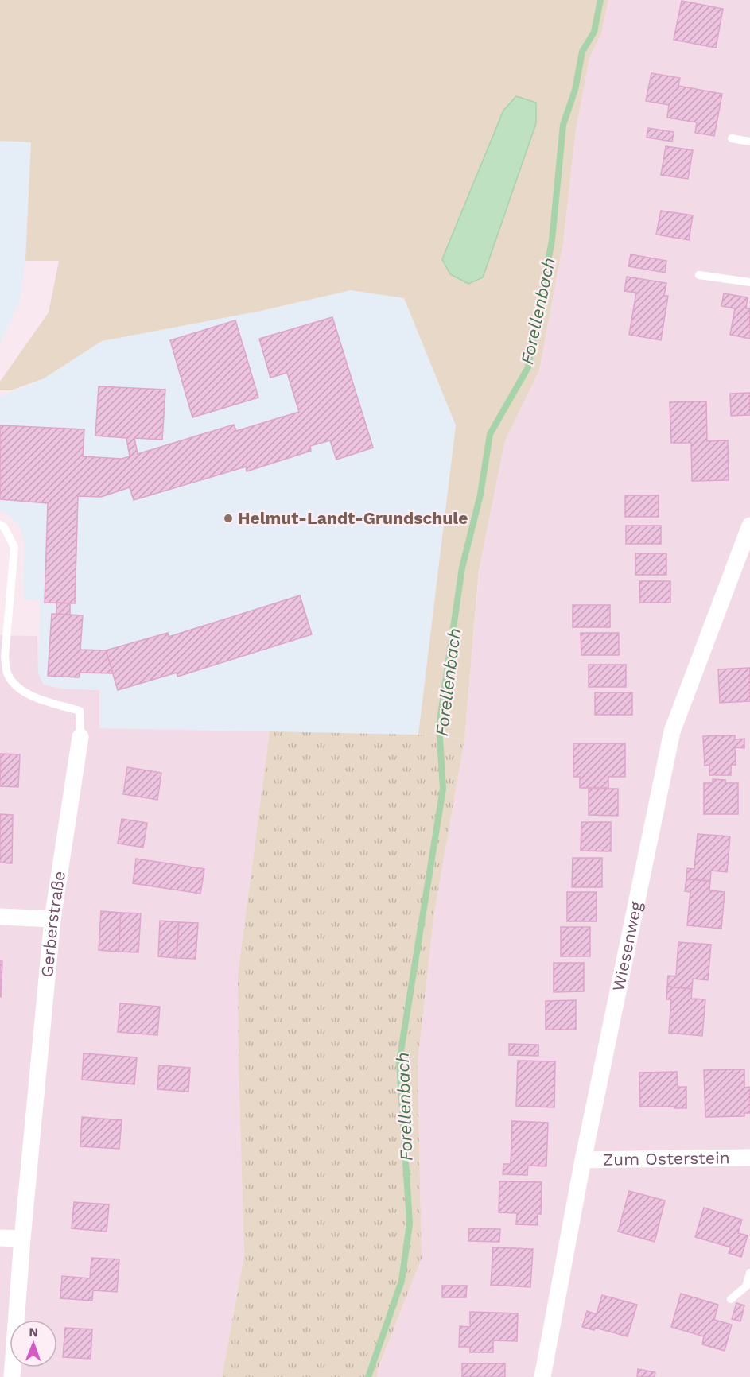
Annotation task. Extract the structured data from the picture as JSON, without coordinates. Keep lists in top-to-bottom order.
{
  "streets": {
    "street": ["Gerberstraße", "Wiesenweg", "Zum Osterstein"]
  },
  "crossings": [
    ["Wiesenweg", "Zum Osterstein"]
  ],
  "water": ["Forellenbach"],
  "places": ["Helmut-Landt-Grundschule"],
  "north": "top"
}
